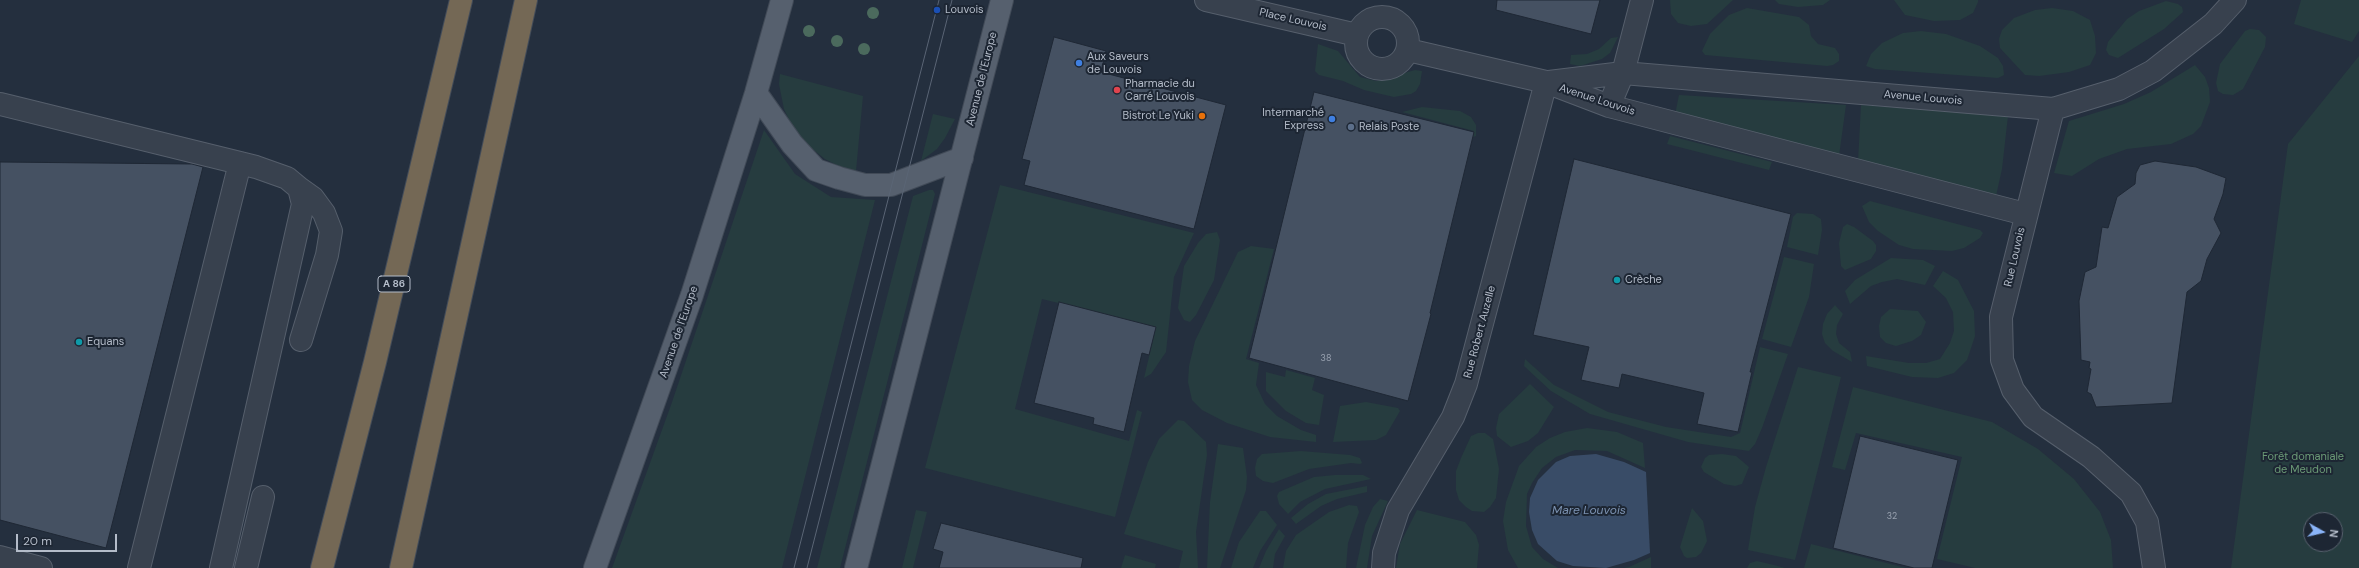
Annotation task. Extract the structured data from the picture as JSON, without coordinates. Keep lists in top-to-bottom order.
{
  "streets": {
    "highway": ["A 86"],
    "main road": ["Avenue de l'Europe"],
    "street": [
      "Place Louvois",
      "Avenue Louvois",
      "Rue Louvois",
      "Rue Robert Auzelle"
    ]
  },
  "crossings": [
    ["Avenue Louvois", "Rue Louvois"],
    ["Avenue Louvois", "Rue Robert Auzelle"]
  ],
  "water": ["Mare Louvois"],
  "parks": ["Forêt domaniale de Meudon"],
  "places": [
    "Louvois",
    "Aux Saveurs de Louvois",
    "Pharmacie du Carré Louvois",
    "Bistrot Le Yuki",
    "Intermarché Express",
    "Relais Poste",
    "Crèche",
    "Equans"
  ],
  "house_numbers": ["38", "32"],
  "scale_bar": "20 m",
  "north": "right"
}
